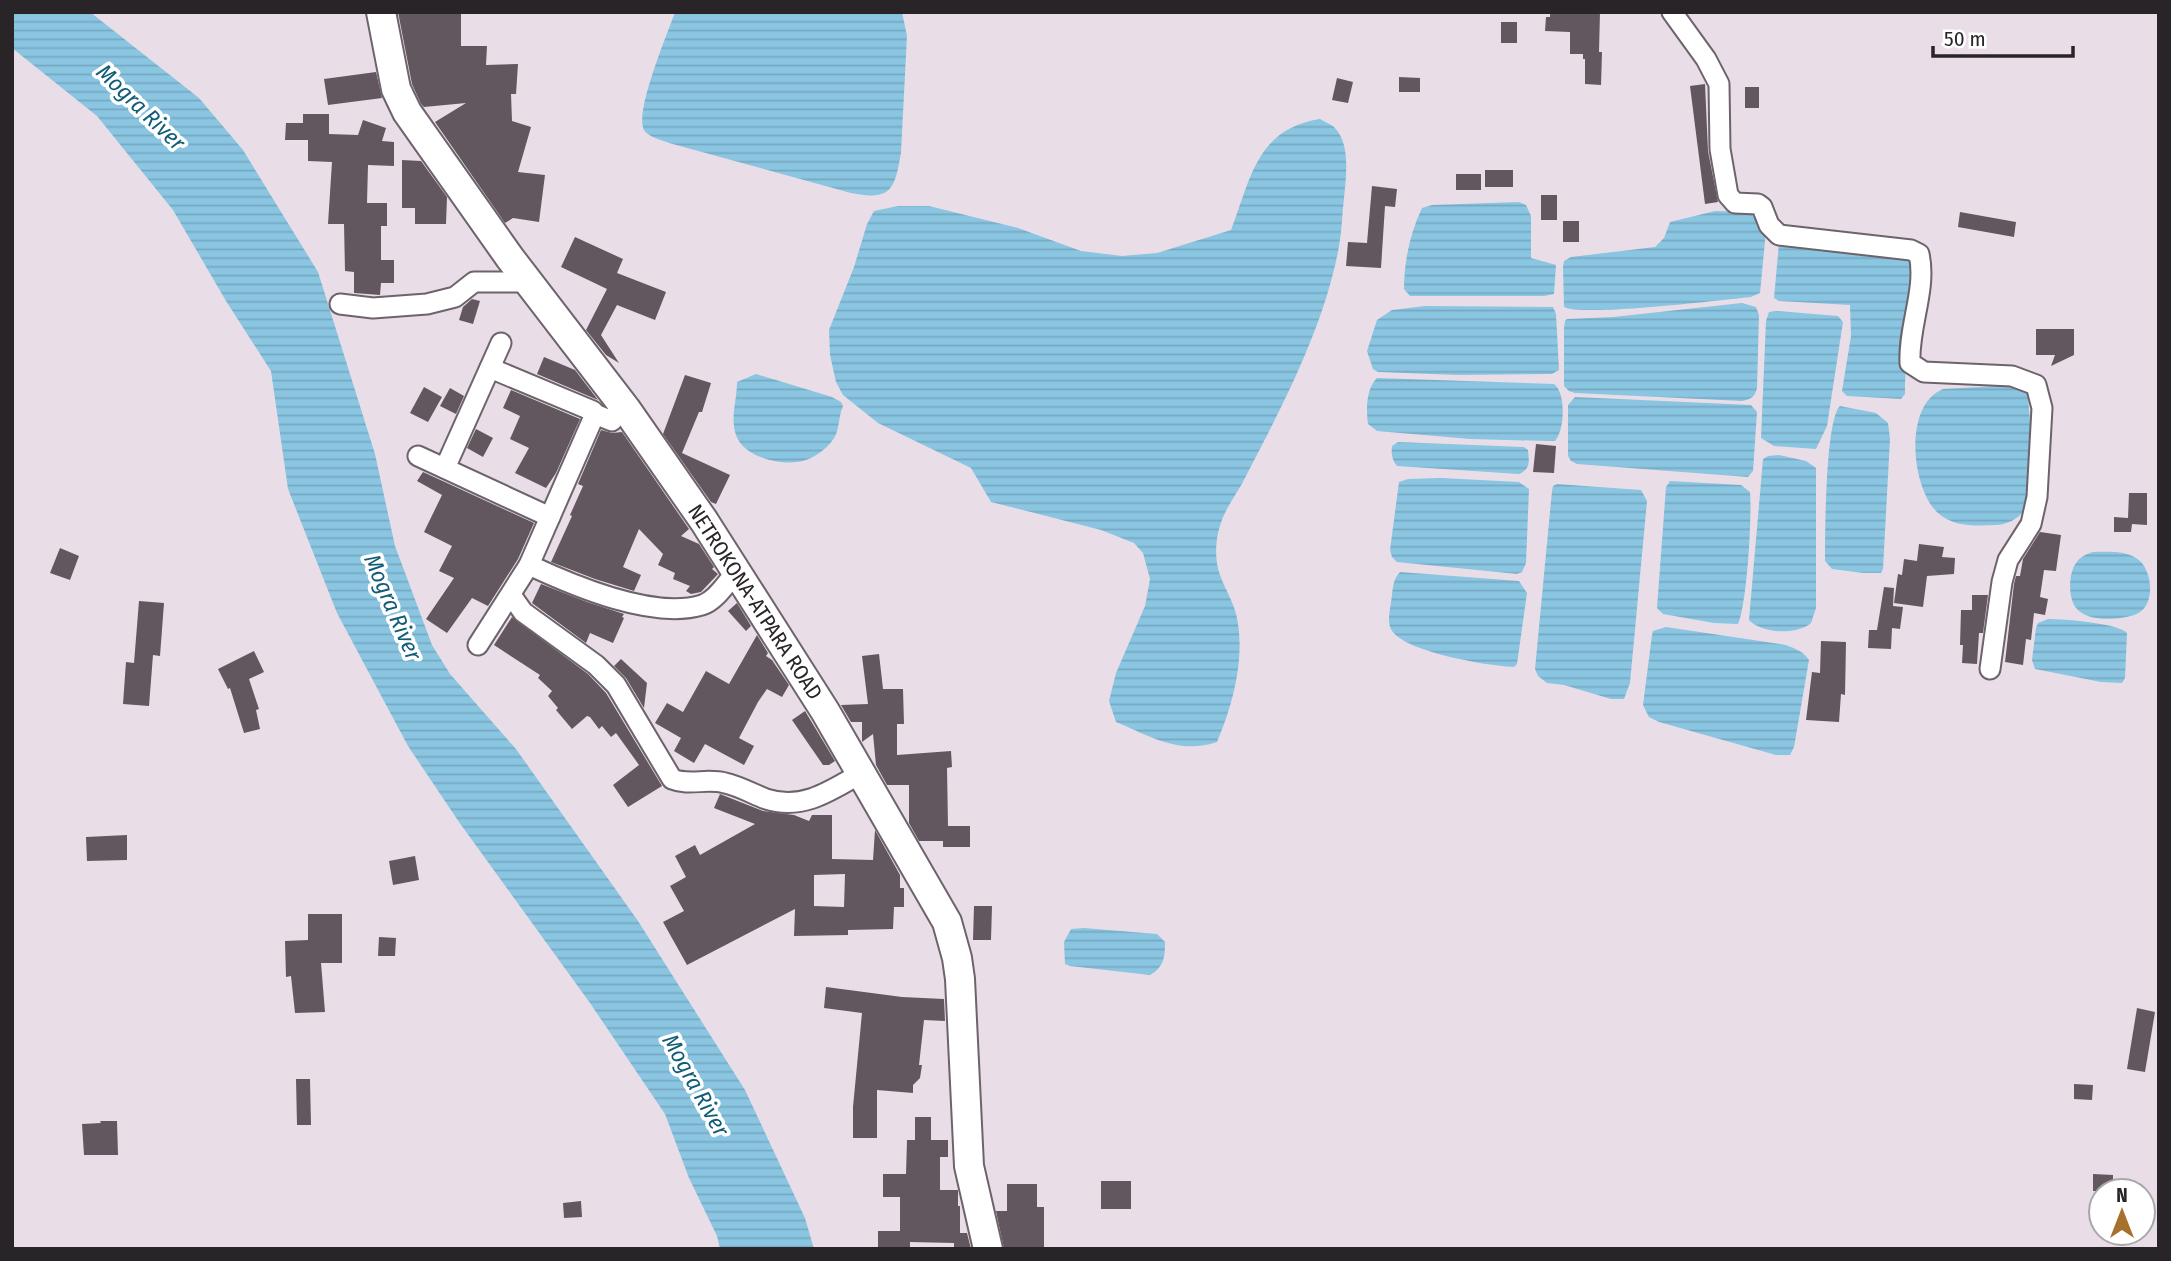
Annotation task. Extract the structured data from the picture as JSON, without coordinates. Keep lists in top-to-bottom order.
{
  "streets": {
    "street": ["NETROKONA-ATPARA ROAD"]
  },
  "water": ["Mogra River"],
  "scale_bar": "50 m",
  "north": "top"
}
